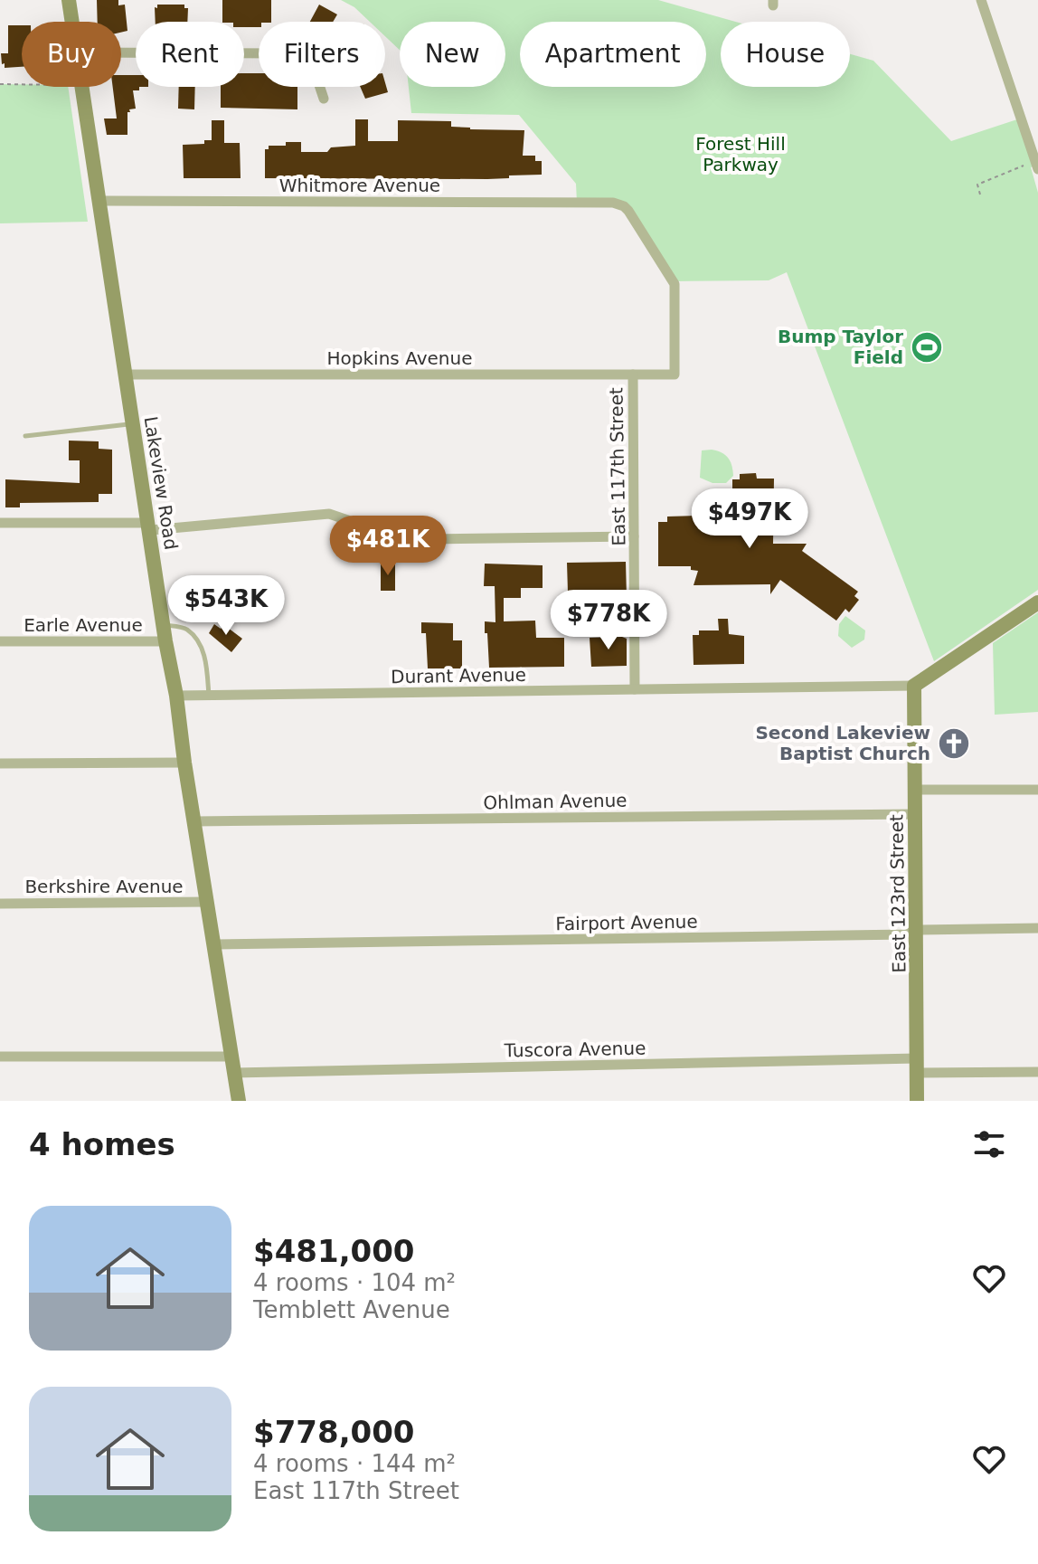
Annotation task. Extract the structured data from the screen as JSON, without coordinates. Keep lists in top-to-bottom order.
{
  "streets": {
    "street": [
      "Whitmore Avenue",
      "Hopkins Avenue",
      "East 117th Street",
      "Lakeview Road",
      "Earle Avenue",
      "Durant Avenue",
      "Ohlman Avenue",
      "Berkshire Avenue",
      "East 123rd Street",
      "Fairport Avenue",
      "Tuscora Avenue"
    ]
  },
  "crossings": [
    ["Whitmore Avenue", "Hopkins Avenue"],
    ["Whitmore Avenue", "Lakeview Road"],
    ["Hopkins Avenue", "East 117th Street"],
    ["Hopkins Avenue", "Lakeview Road"],
    ["East 117th Street", "Durant Avenue"],
    ["Lakeview Road", "Earle Avenue"],
    ["Lakeview Road", "Durant Avenue"],
    ["Lakeview Road", "Ohlman Avenue"],
    ["Lakeview Road", "Berkshire Avenue"],
    ["Lakeview Road", "Fairport Avenue"],
    ["Lakeview Road", "Tuscora Avenue"],
    ["Durant Avenue", "East 123rd Street"],
    ["Ohlman Avenue", "East 123rd Street"],
    ["East 123rd Street", "Fairport Avenue"],
    ["East 123rd Street", "Tuscora Avenue"]
  ],
  "parks": ["Forest Hill Parkway"],
  "places": {
    "sports": ["Bump Taylor Field"],
    "church": ["Second Lakeview Baptist Church"]
  },
  "page": {
    "chip": [
      "Buy",
      "Rent",
      "Filters",
      "New",
      "Apartment",
      "House"
    ],
    "price": [
      "$497K",
      "$481K",
      "$543K",
      "$778K"
    ],
    "heading": "4 homes",
    "list": [
      {
        "name": "$481,000",
        "note": "4 rooms · 104 m² · Temblett Avenue"
      },
      {
        "name": "$778,000",
        "note": "4 rooms · 144 m² · East 117th Street"
      }
    ]
  }
}
